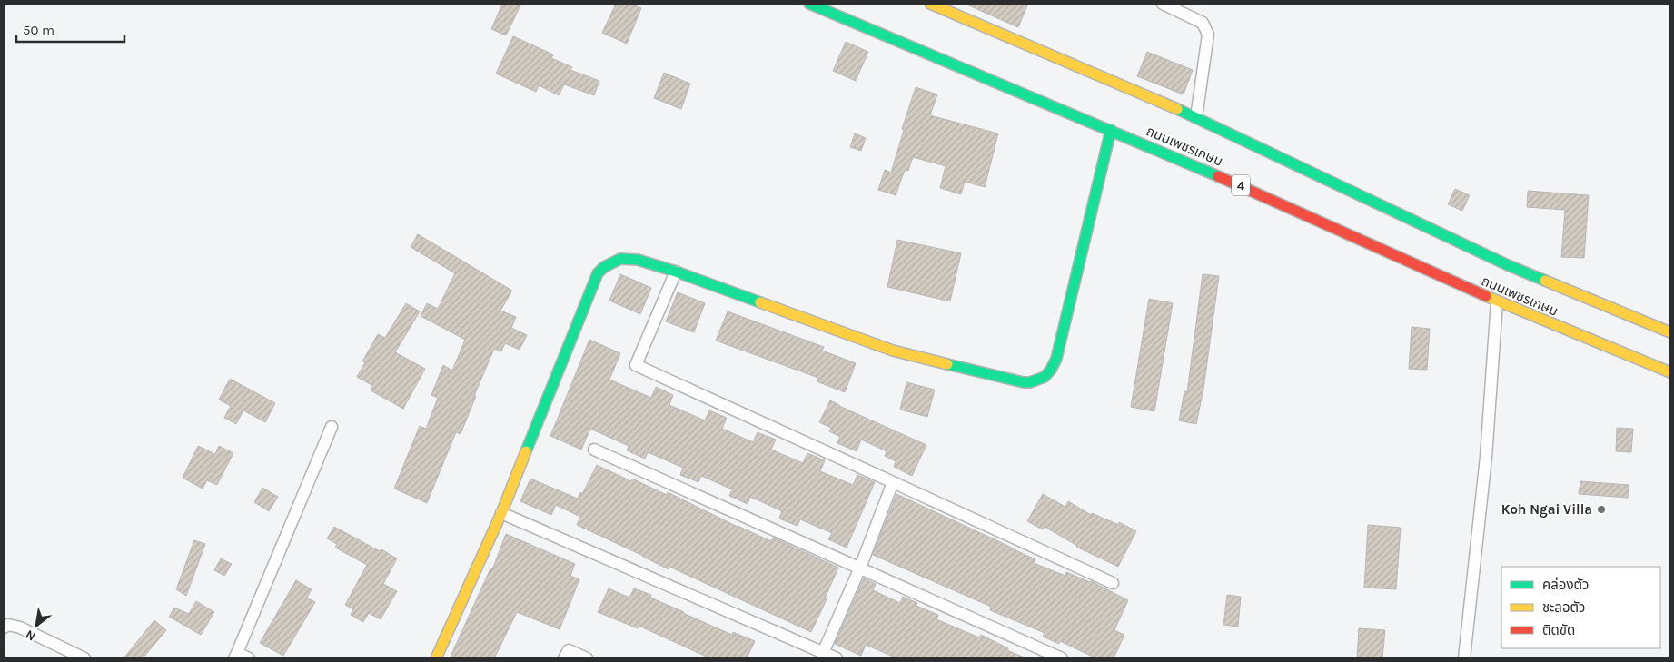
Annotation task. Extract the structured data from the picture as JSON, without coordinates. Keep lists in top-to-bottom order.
{
  "streets": {
    "main road": ["ถนนเพชรเกษม", "4"]
  },
  "places": ["Koh Ngai Villa"],
  "legend": ["คล่องตัว", "ชะลอตัว", "ติดขัด"],
  "scale_bar": "50 m",
  "north": "bottom left"
}
